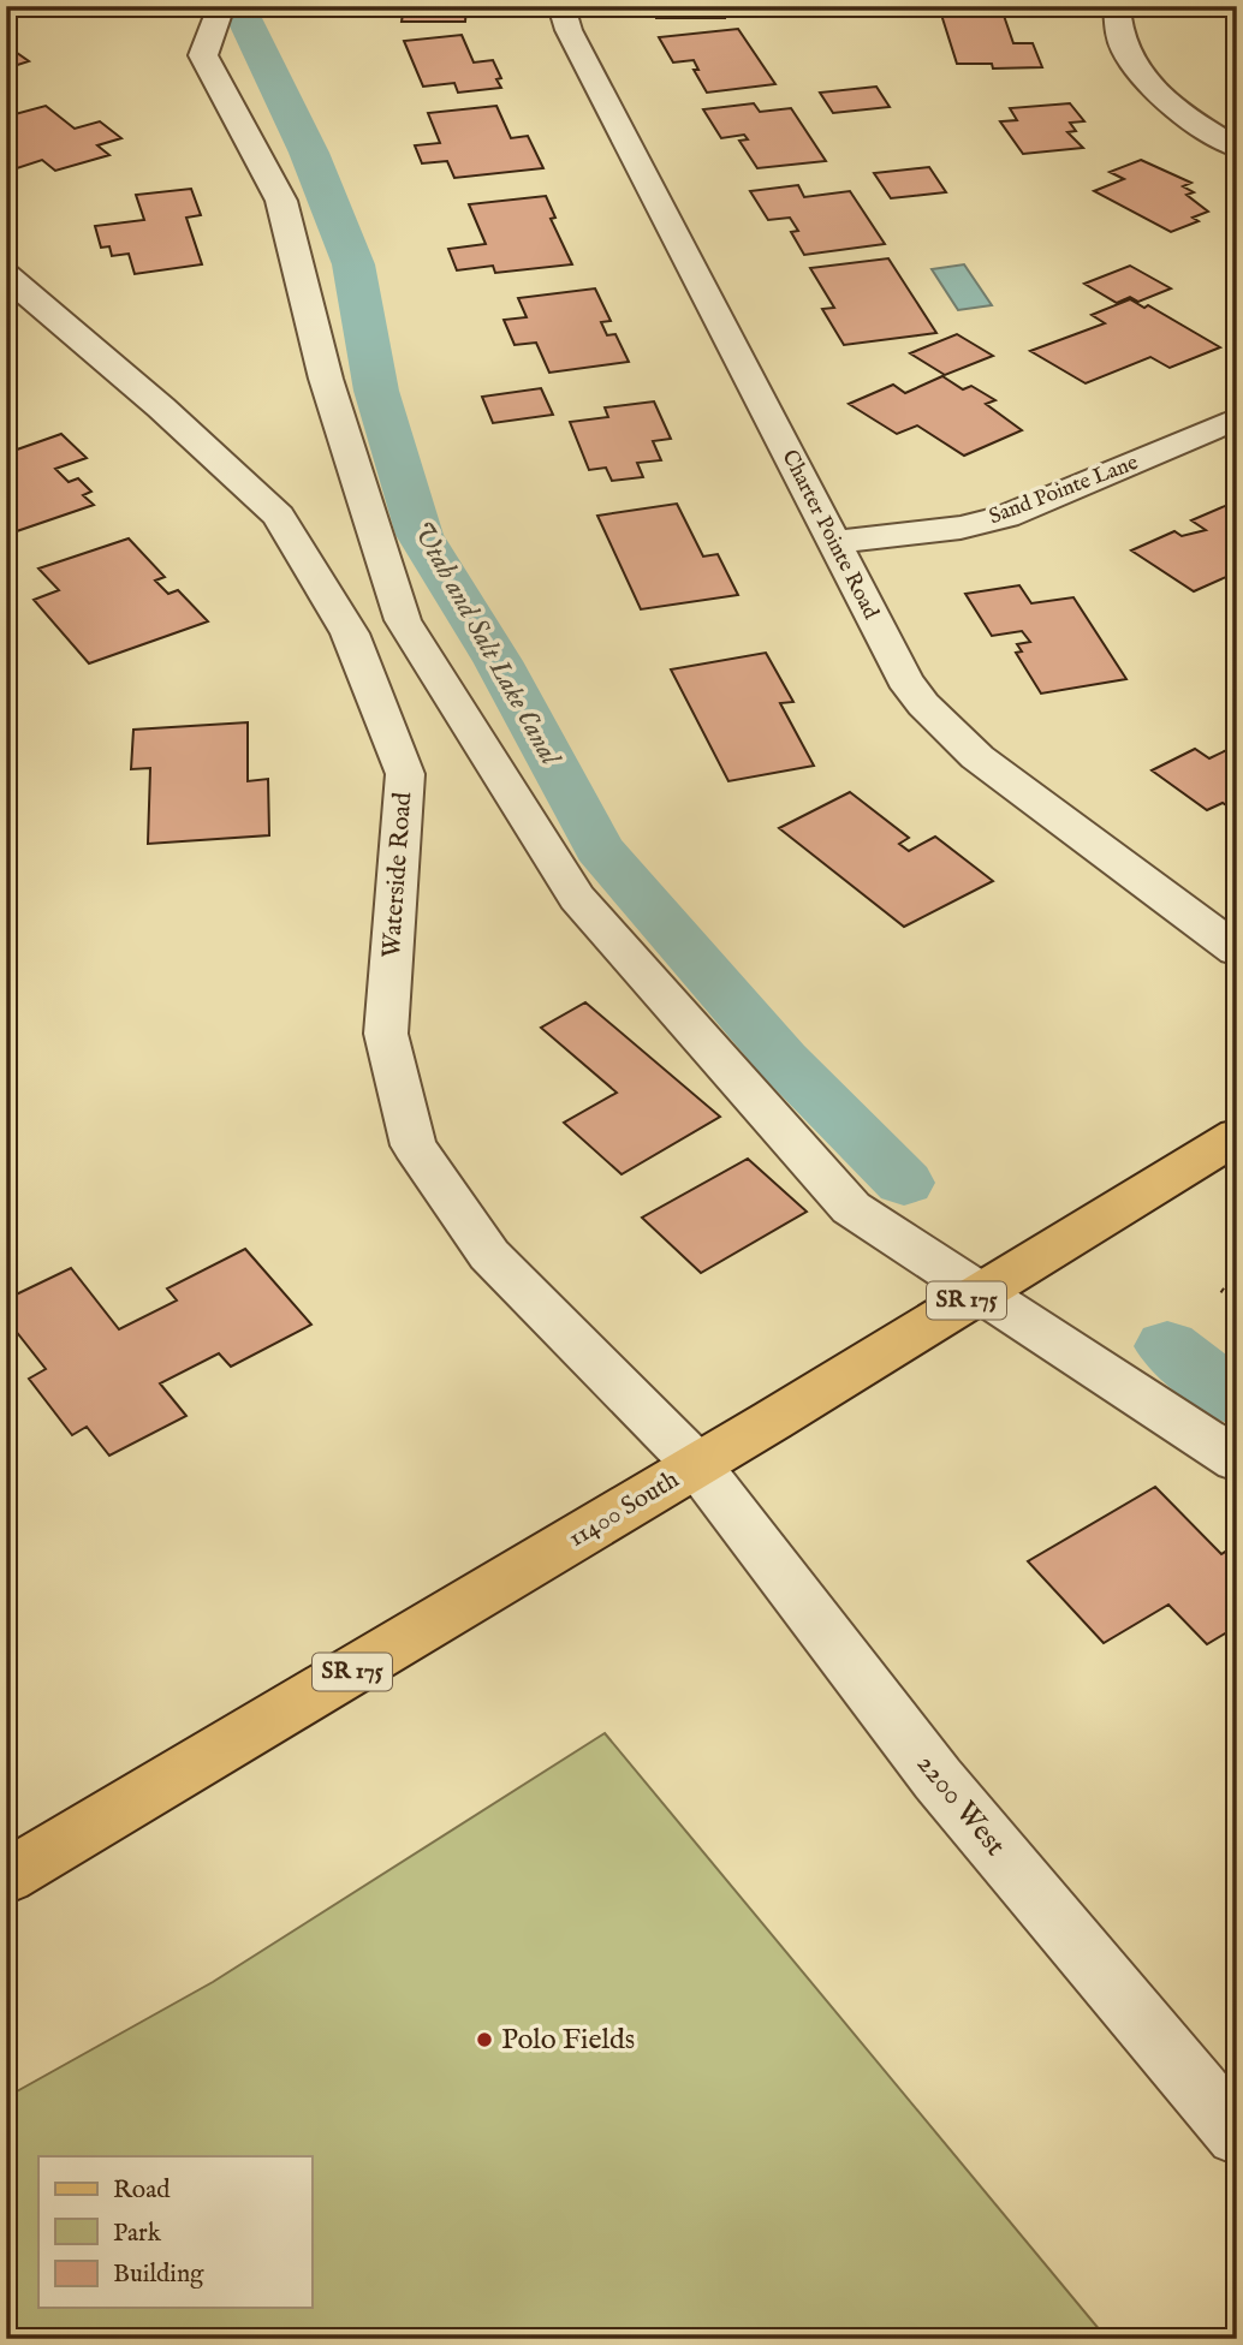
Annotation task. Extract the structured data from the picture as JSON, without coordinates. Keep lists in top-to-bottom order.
{
  "streets": {
    "main road": ["SR 175", "11400 South"],
    "street": [
      "Sand Pointe Lane",
      "Charter Pointe Road",
      "Waterside Road",
      "2200 West"
    ]
  },
  "crossings": [
    ["Sand Pointe Lane", "Charter Pointe Road"],
    ["Waterside Road", "11400 South"],
    ["Waterside Road", "2200 West"],
    ["11400 South", "2200 West"]
  ],
  "water": ["Utah and Salt Lake Canal"],
  "places": ["Polo Fields"],
  "legend": ["Road", "Park", "Building"]
}
